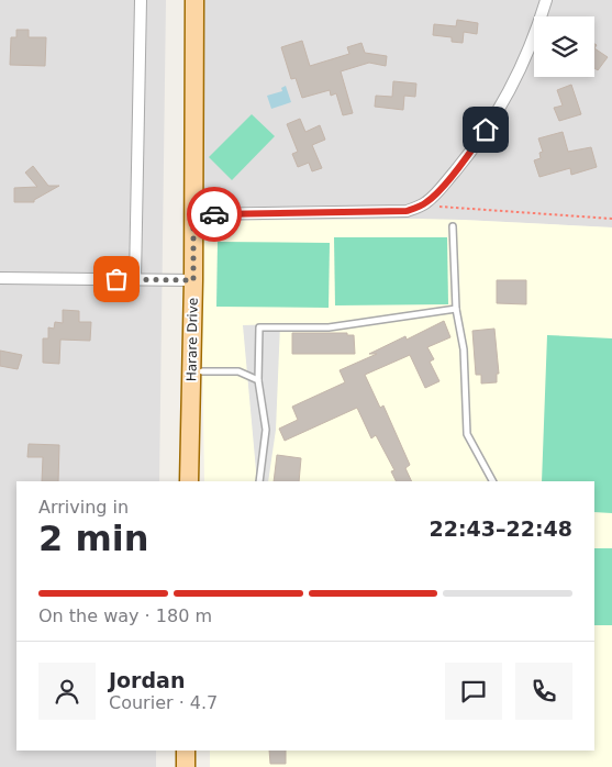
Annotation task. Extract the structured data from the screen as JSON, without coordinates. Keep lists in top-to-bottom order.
{
  "streets": {
    "main road": ["Harare Drive"]
  },
  "page": {
    "heading": ["2 min", "Arriving in", "22:43–22:48"],
    "panel": ["Jordan", "Courier · 4.7"],
    "bar": "On the way · 180 m"
  }
}
